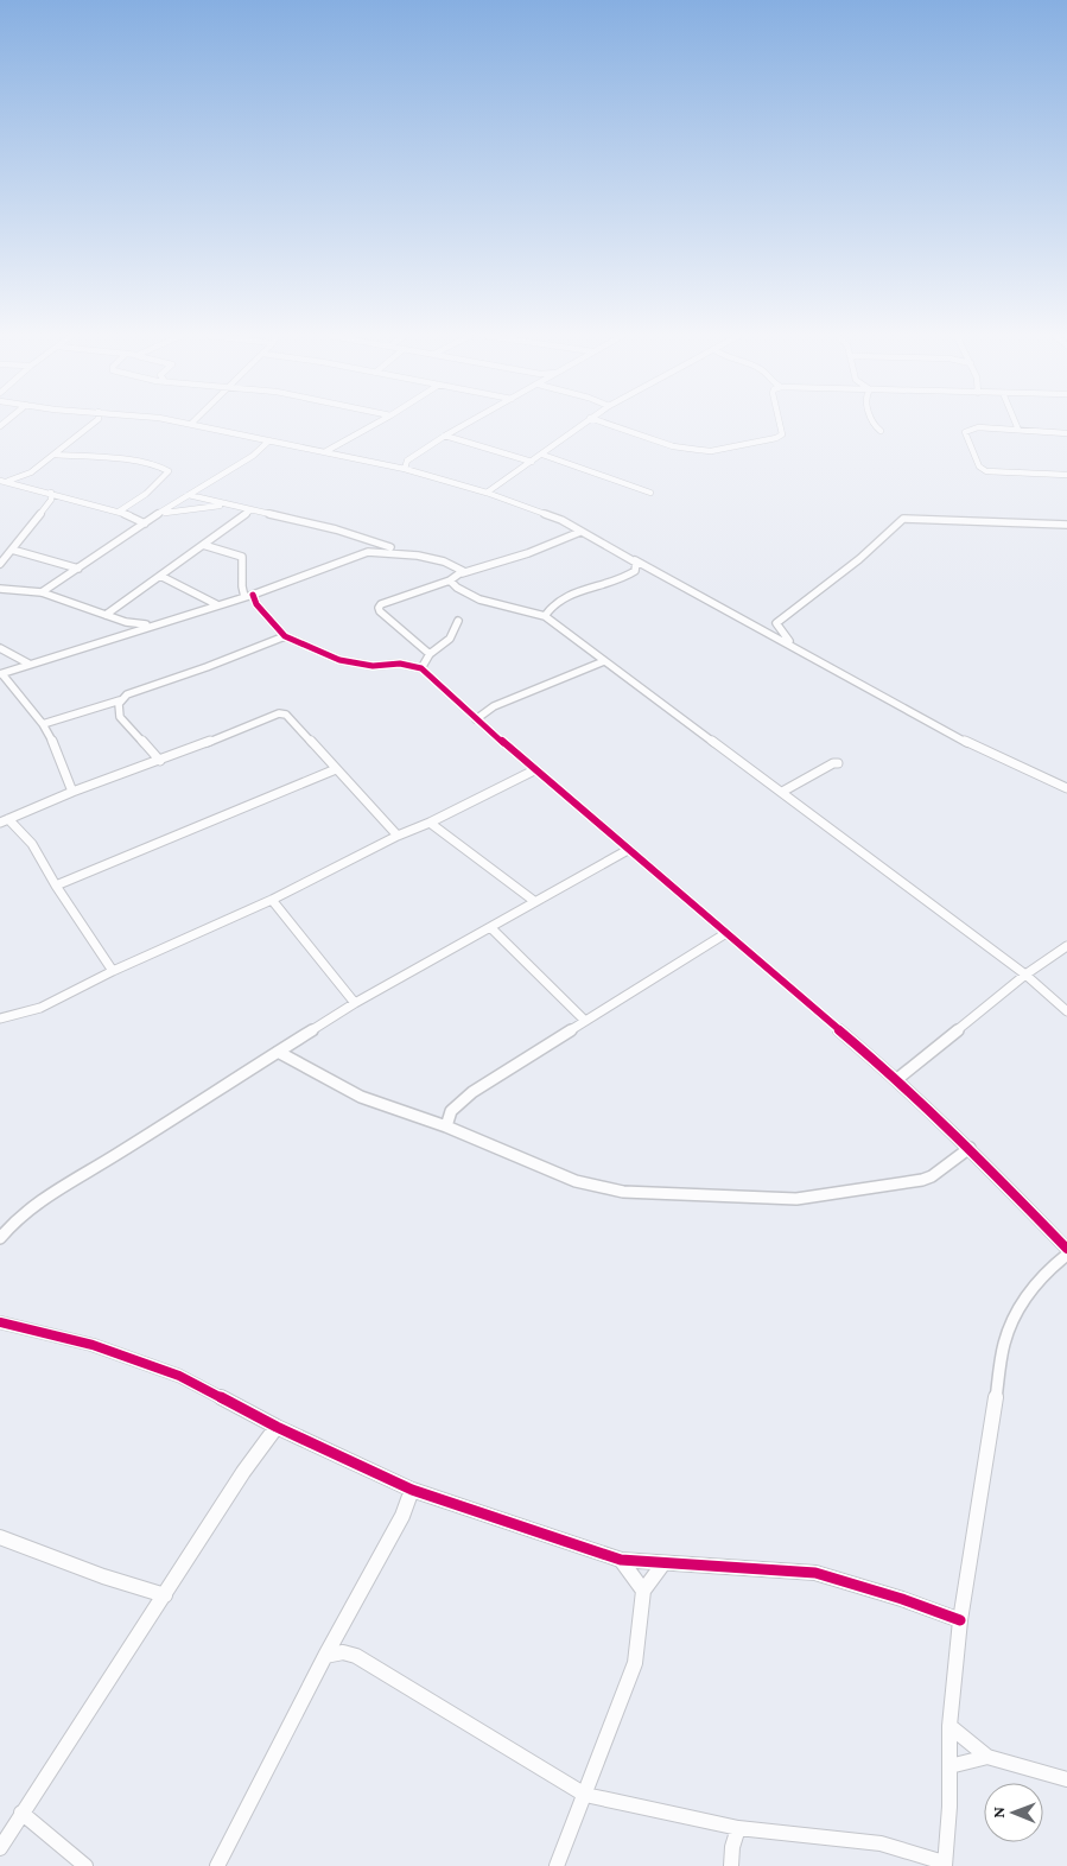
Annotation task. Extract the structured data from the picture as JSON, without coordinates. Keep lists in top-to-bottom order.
{
  "north": "left"
}
